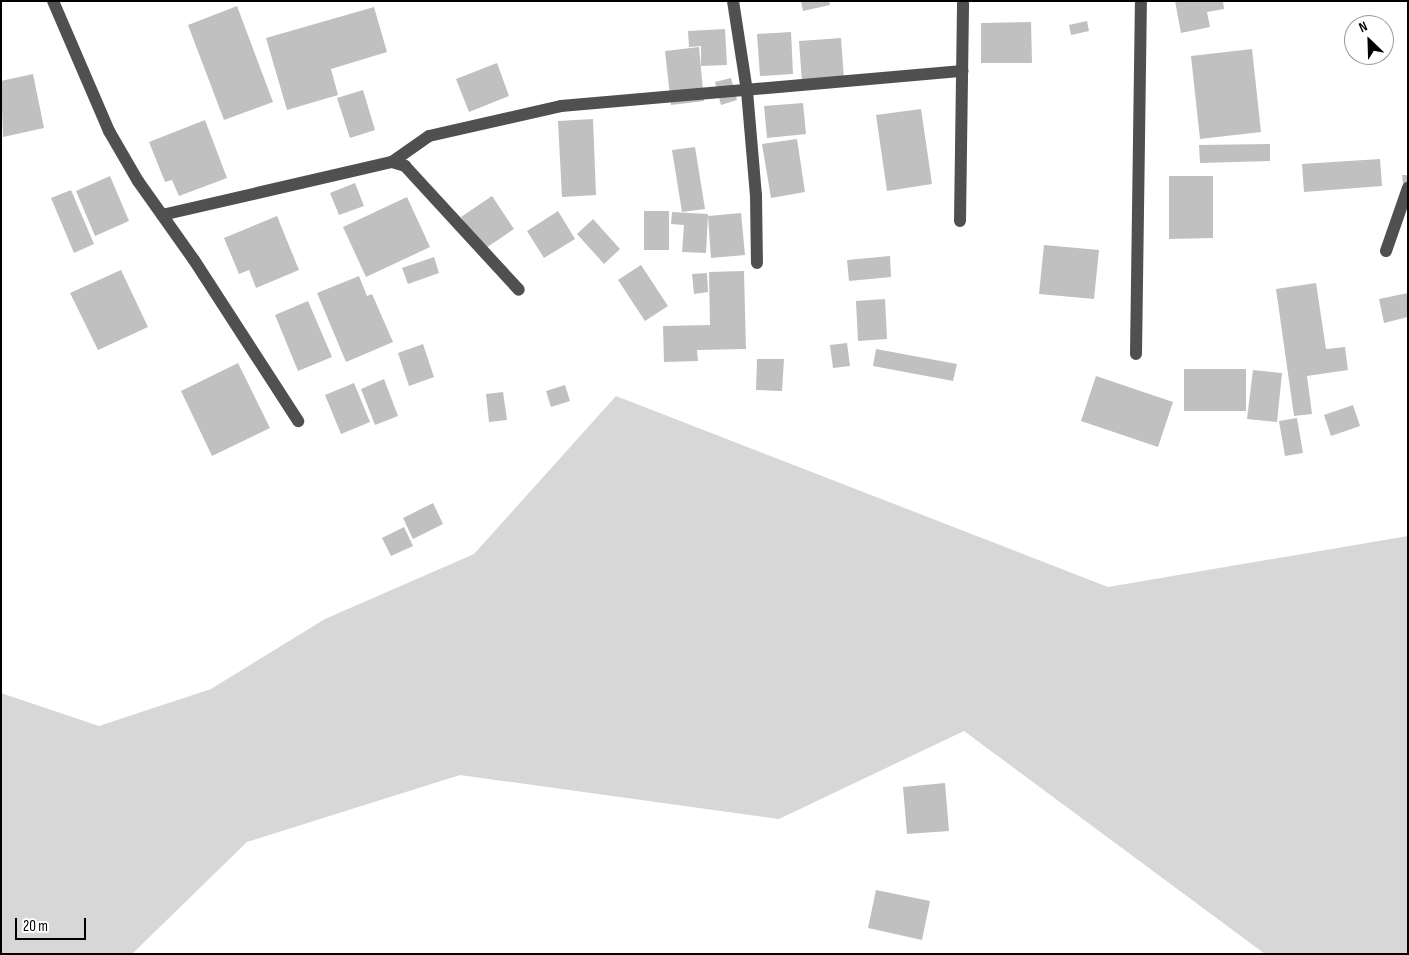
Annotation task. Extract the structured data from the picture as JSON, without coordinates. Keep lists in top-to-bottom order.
{
  "scale_bar": "20 m",
  "north": "top left"
}
